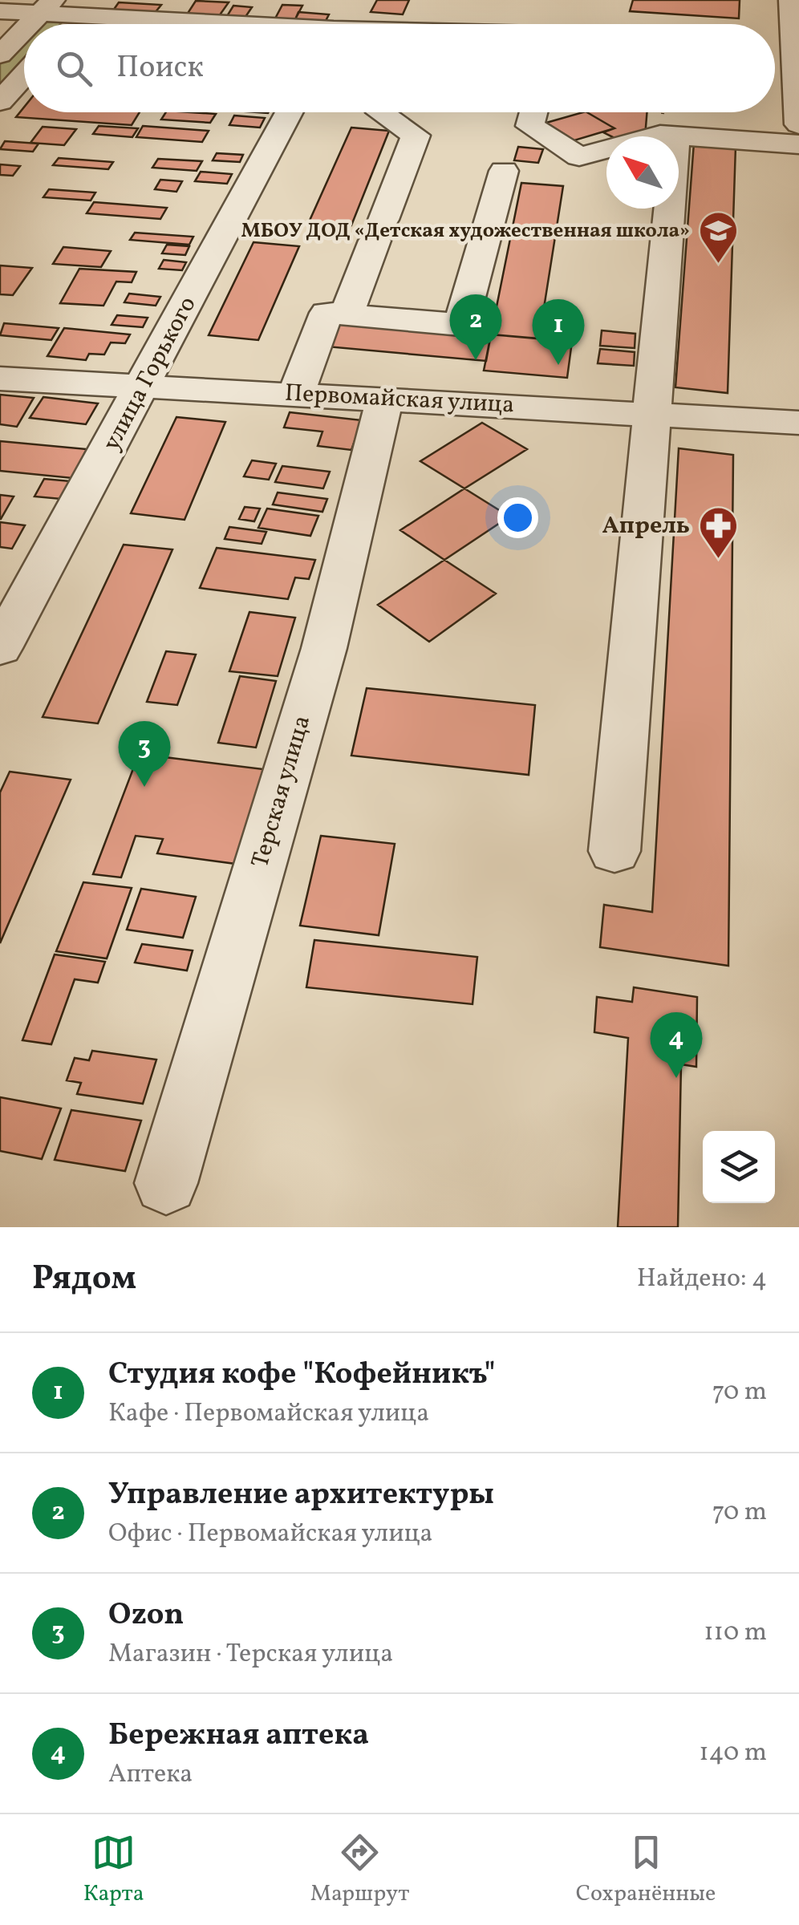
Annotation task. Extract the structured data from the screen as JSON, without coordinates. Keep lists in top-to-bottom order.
{
  "streets": {
    "street": ["улица Горького", "Первомайская улица", "Терская улица"]
  },
  "crossings": [
    ["улица Горького", "Первомайская улица"],
    ["Первомайская улица", "Терская улица"]
  ],
  "places": {
    "school or university": ["МБОУ ДОД «Детская художественная школа»"],
    "pharmacy": ["Апрель"]
  },
  "north": "top left",
  "page": {
    "search": "Поиск",
    "pins": [
      "2",
      "1",
      "3",
      "4"
    ],
    "heading": ["Рядом", "Найдено: 4"],
    "list": [
      {
        "mark": "1",
        "name": "Студия кофе \"Кофейникъ\"",
        "note": "Кафе · Первомайская улица",
        "value": "70 m"
      },
      {
        "mark": "2",
        "name": "Управление архитектуры",
        "note": "Офис · Первомайская улица",
        "value": "70 m"
      },
      {
        "mark": "3",
        "name": "Ozon",
        "note": "Магазин · Терская улица",
        "value": "110 m"
      },
      {
        "mark": "4",
        "name": "Бережная аптека",
        "note": "Аптека",
        "value": "140 m"
      }
    ],
    "nav": ["Карта", "Маршрут", "Сохранённые"]
  }
}
